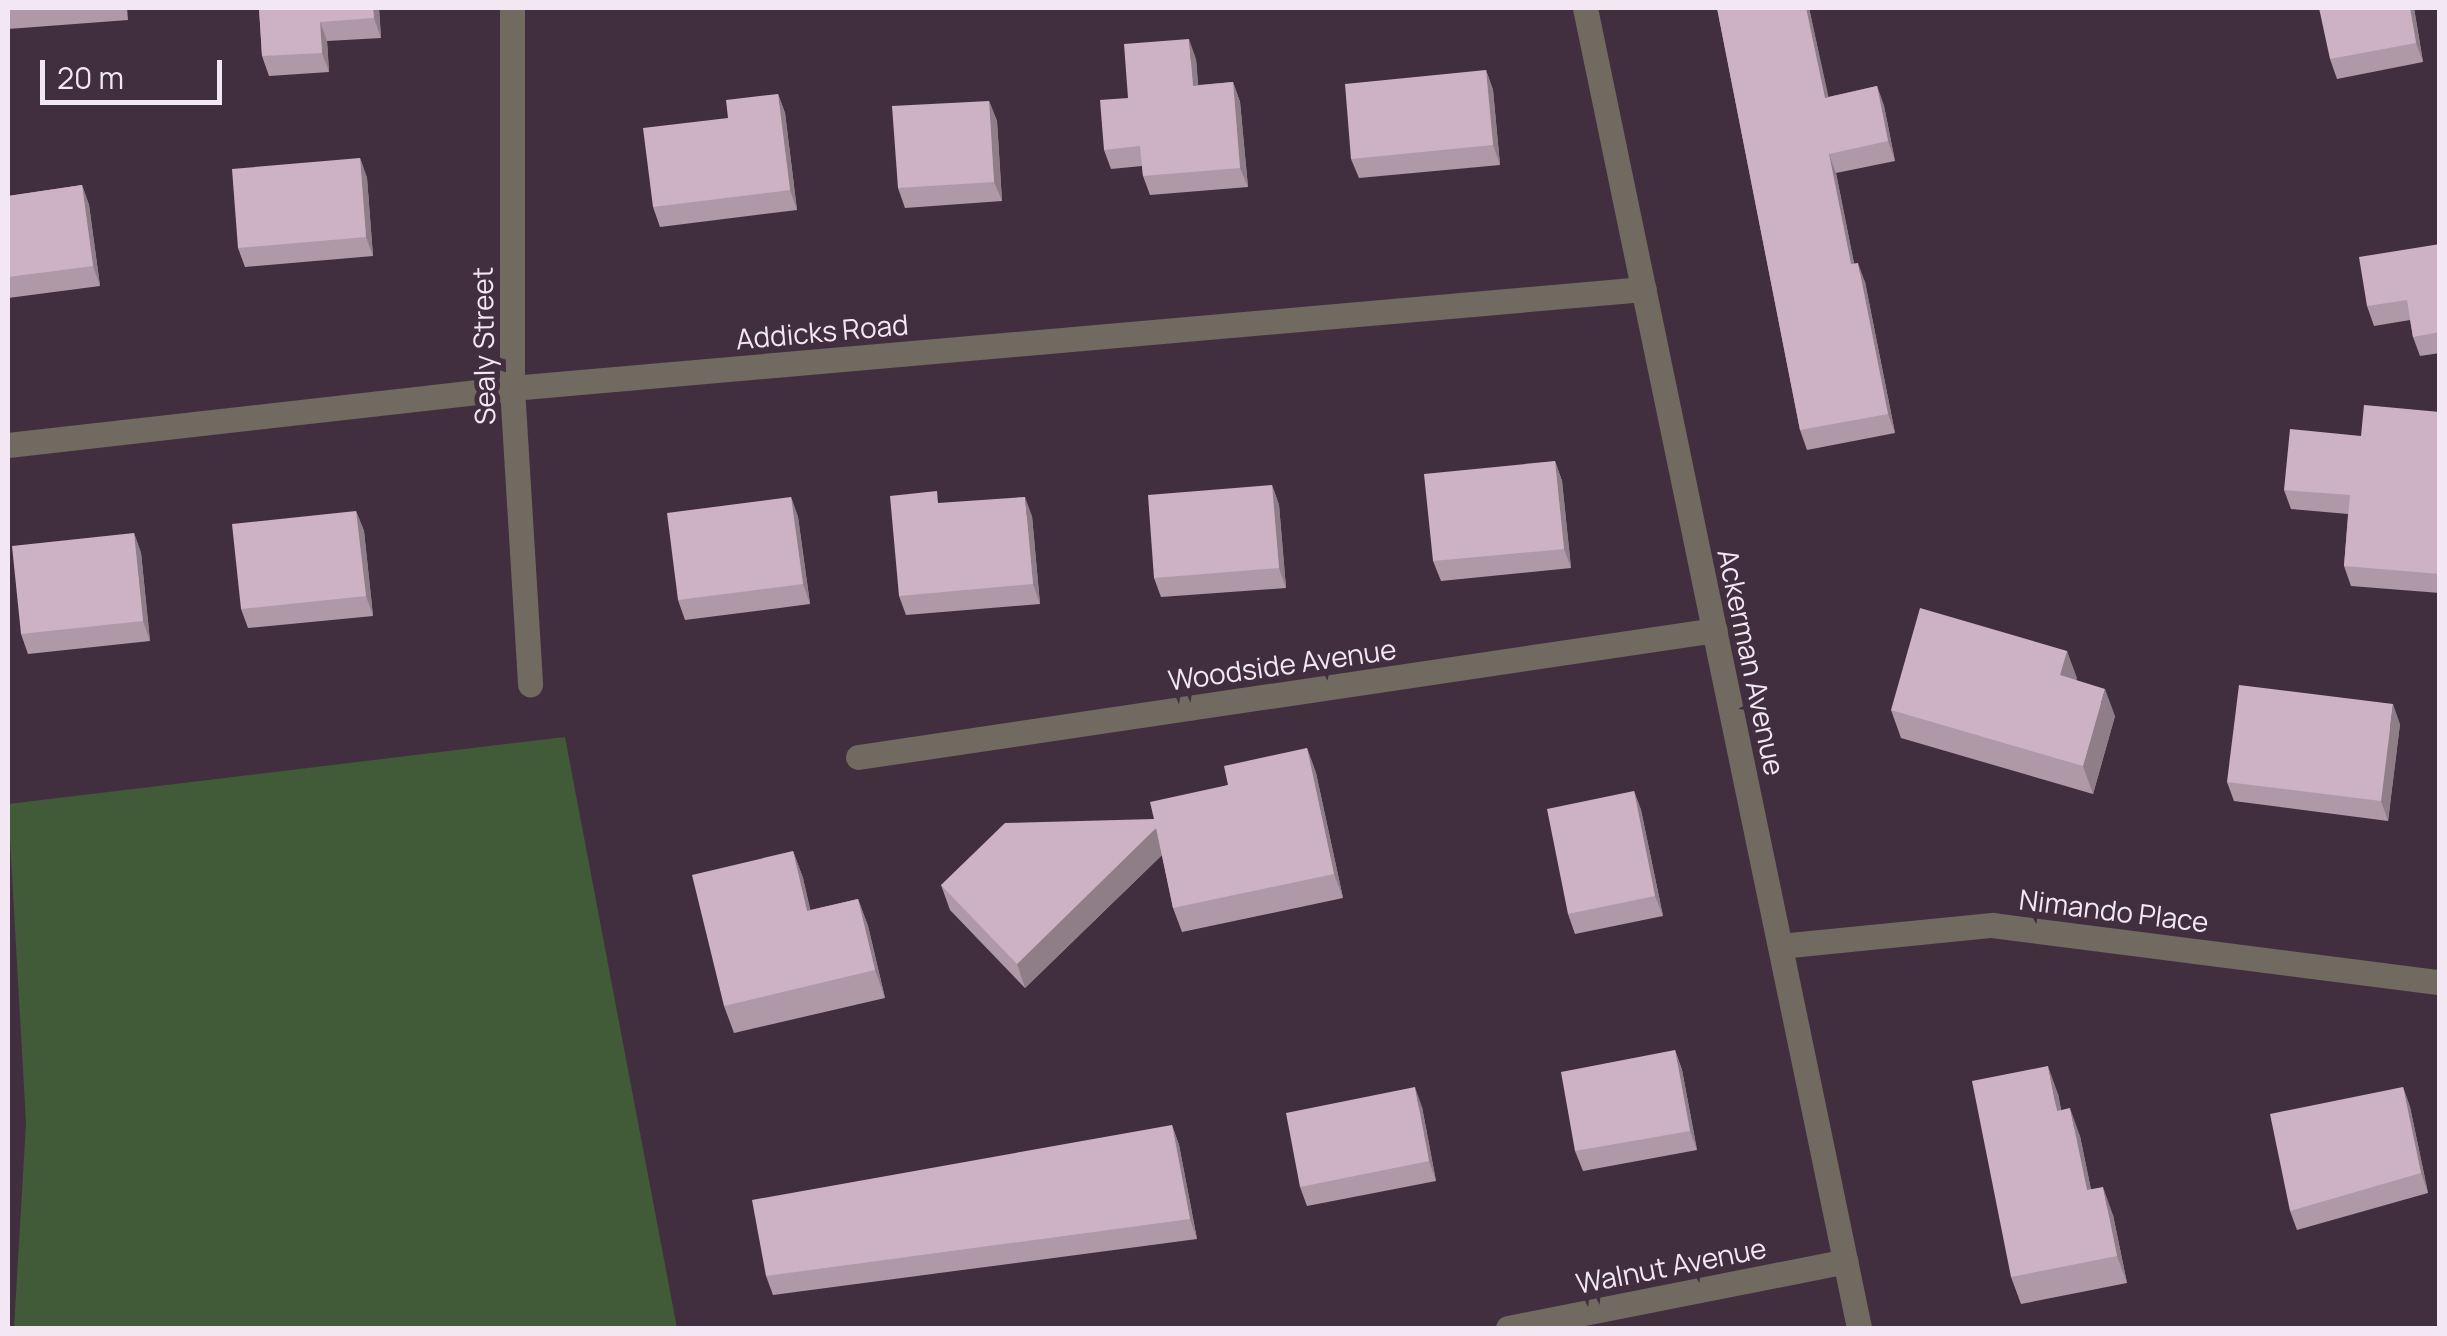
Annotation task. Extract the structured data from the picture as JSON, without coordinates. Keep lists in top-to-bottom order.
{
  "streets": {
    "street": [
      "Addicks Road",
      "Sealy Street",
      "Ackerman Avenue",
      "Woodside Avenue",
      "Nimando Place",
      "Walnut Avenue"
    ]
  },
  "crossings": [
    ["Addicks Road", "Sealy Street"],
    ["Addicks Road", "Ackerman Avenue"],
    ["Ackerman Avenue", "Woodside Avenue"],
    ["Ackerman Avenue", "Nimando Place"],
    ["Ackerman Avenue", "Walnut Avenue"]
  ],
  "scale_bar": "20 m"
}
